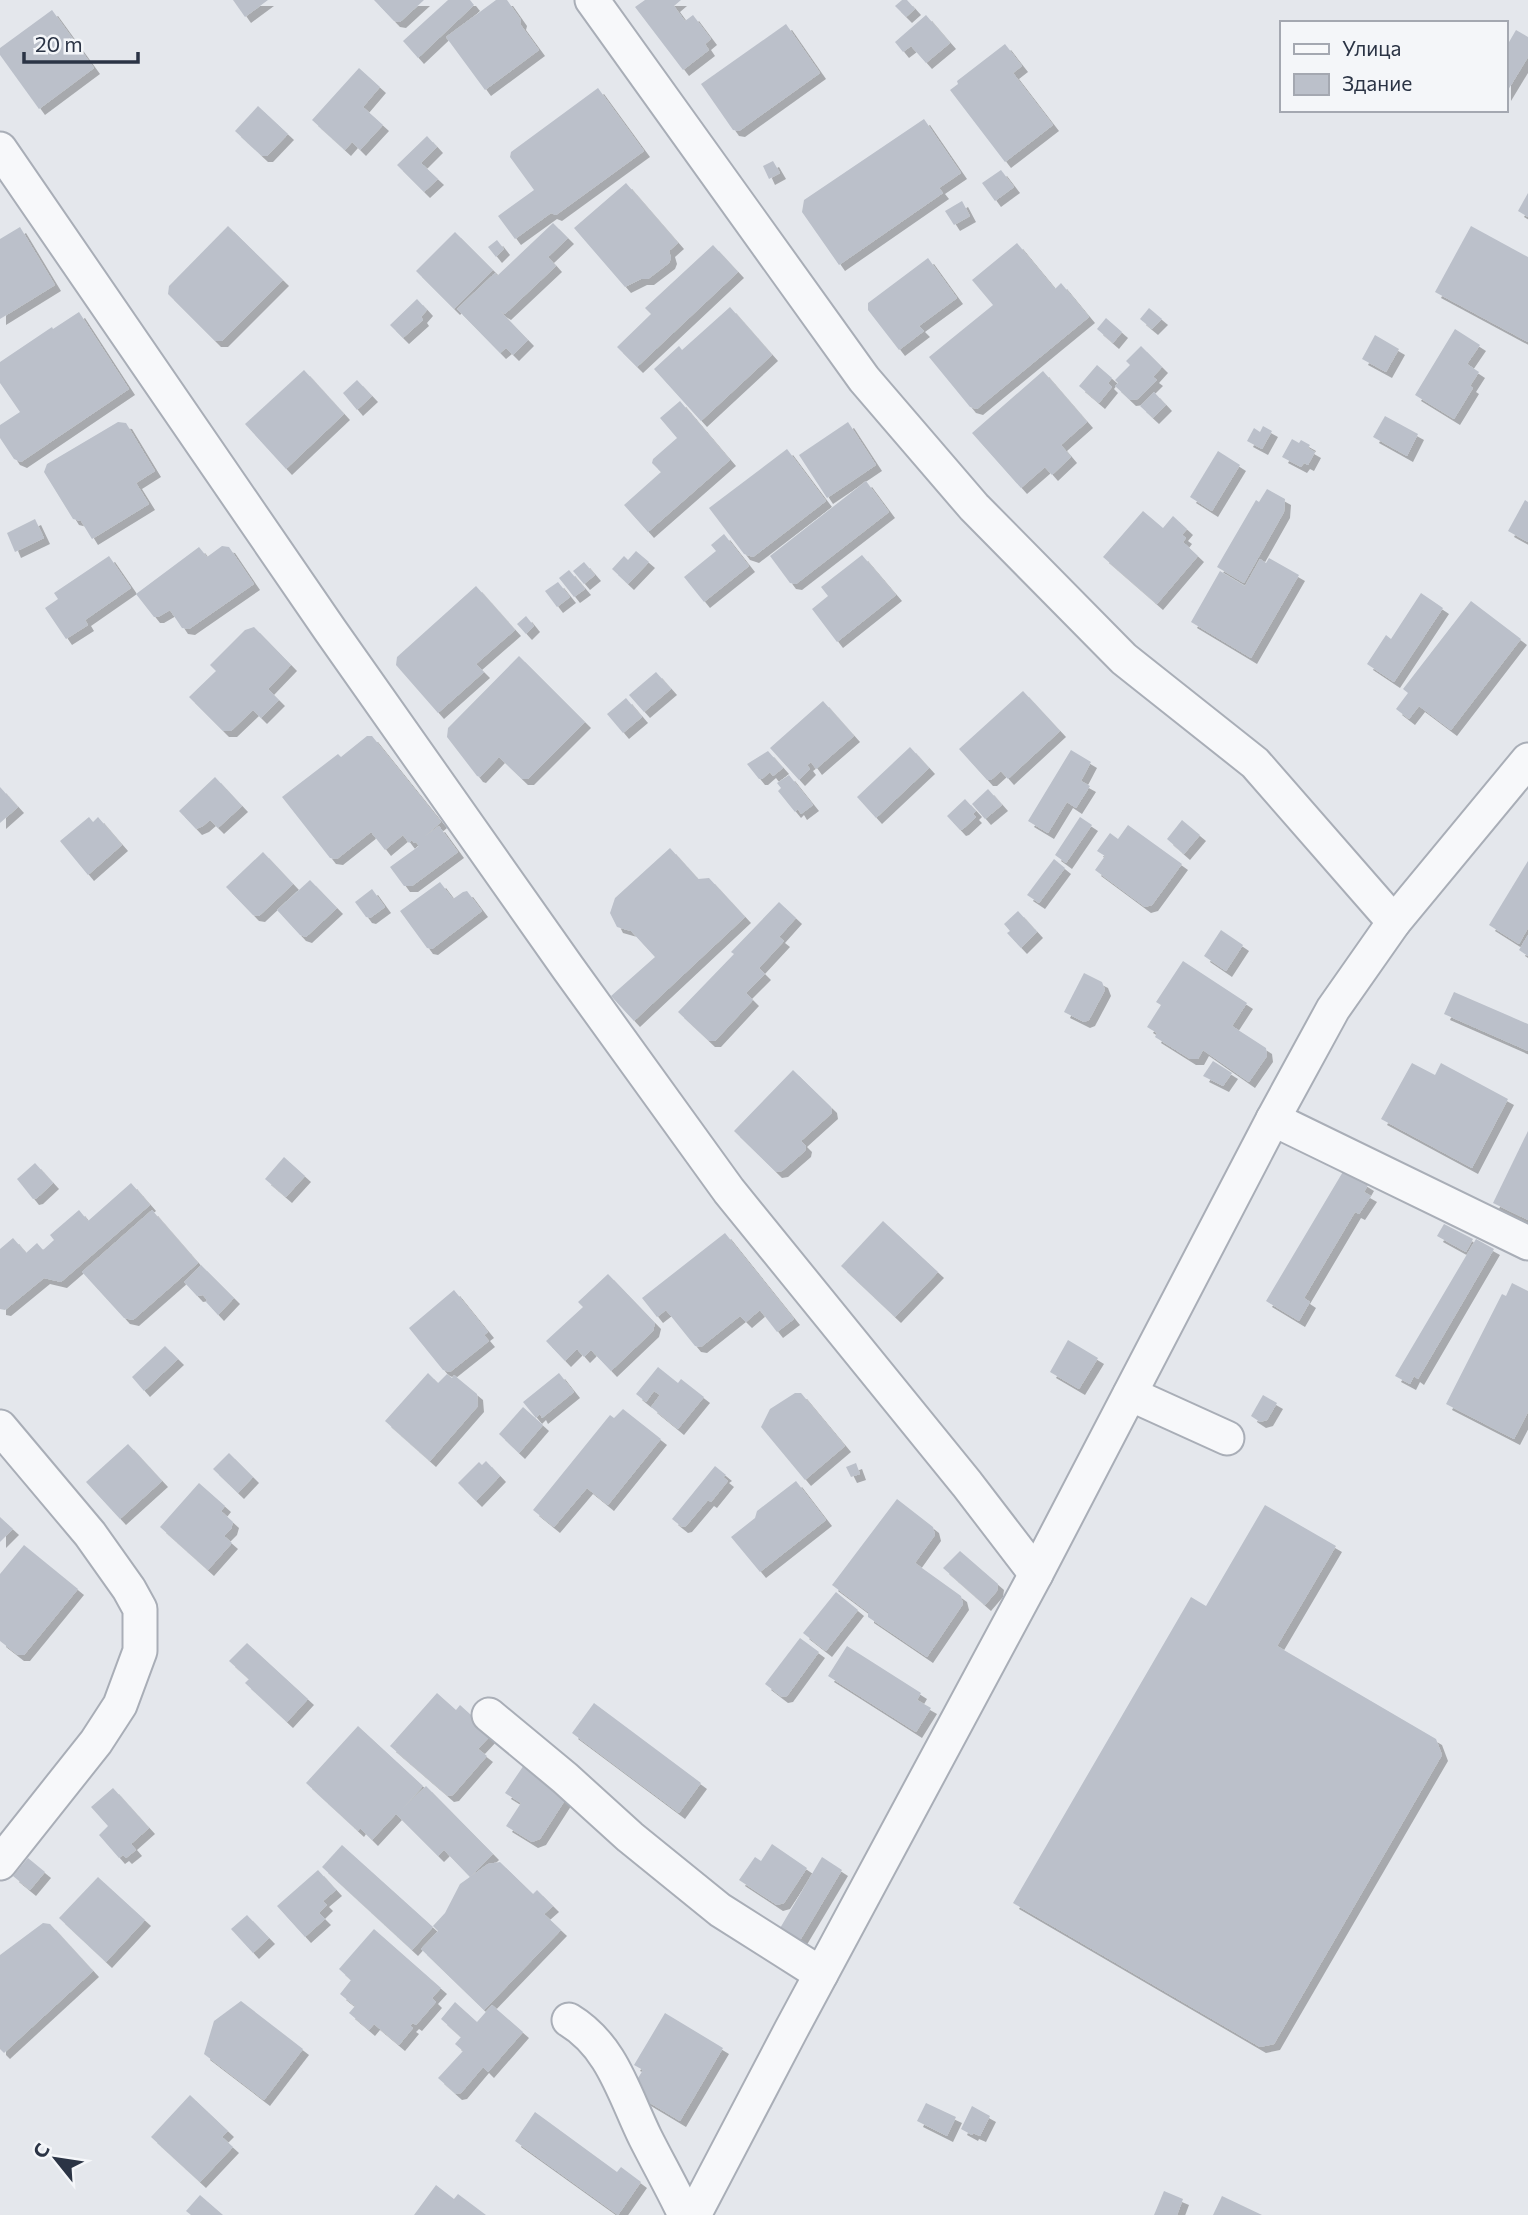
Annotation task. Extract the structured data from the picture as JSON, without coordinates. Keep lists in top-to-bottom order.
{
  "legend": ["Улица", "Здание"],
  "scale_bar": "20 m",
  "north": "top left"
}
